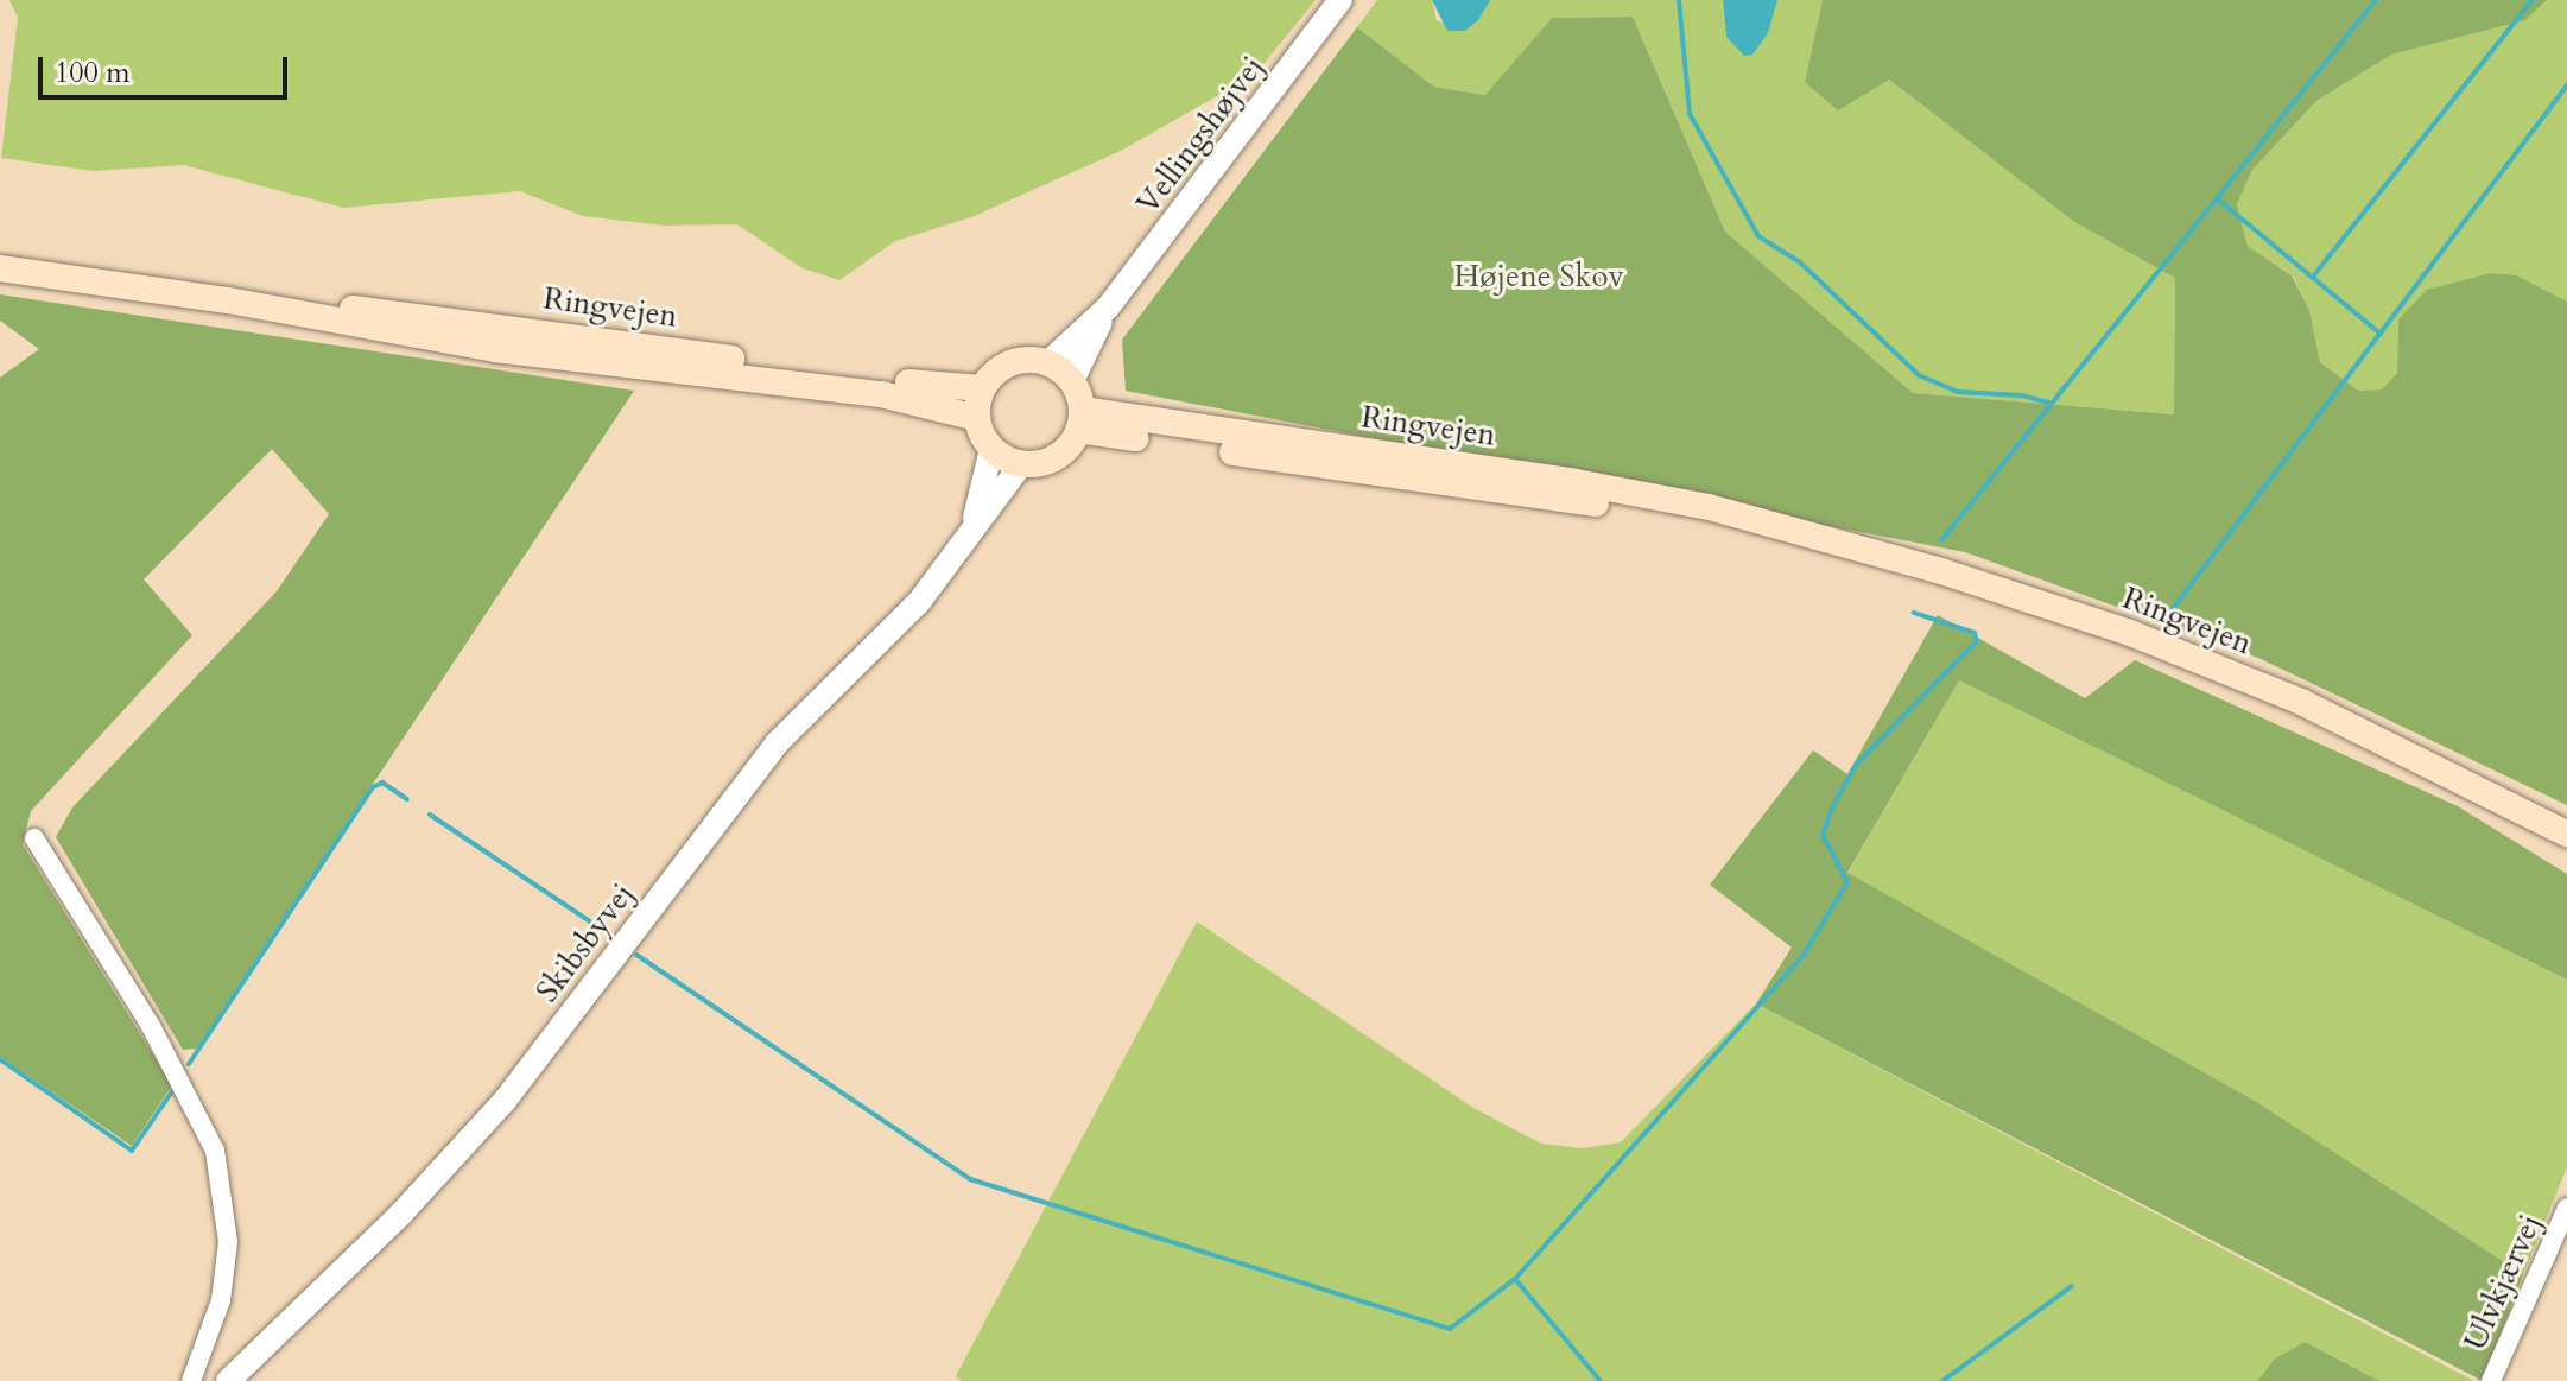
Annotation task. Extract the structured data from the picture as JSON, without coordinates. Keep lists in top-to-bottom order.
{
  "streets": {
    "main road": ["Ringvejen"],
    "street": ["Vellingshøjvej", "Skibsbyvej", "Ulvkjærvej"]
  },
  "crossings": [
    ["Vellingshøjvej", "Ringvejen"],
    ["Vellingshøjvej", "Skibsbyvej"],
    ["Ringvejen", "Skibsbyvej"]
  ],
  "parks": ["Højene Skov"],
  "scale_bar": "100 m"
}
